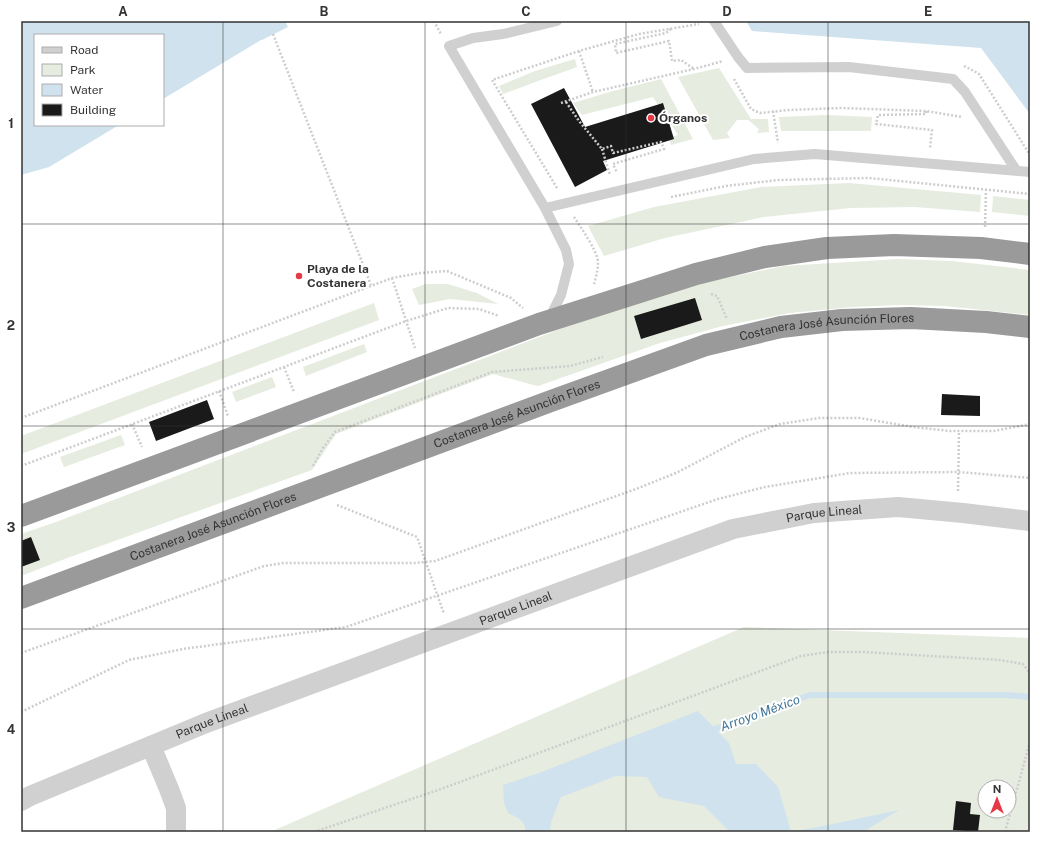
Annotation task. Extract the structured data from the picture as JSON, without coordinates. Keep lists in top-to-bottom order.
{
  "streets": {
    "highway": ["Costanera José Asunción Flores"],
    "street": ["Parque Lineal"]
  },
  "water": ["Arroyo México"],
  "places": ["Órganos", "Playa de la Costanera"],
  "legend": [
    "Road",
    "Park",
    "Water",
    "Building"
  ],
  "north": "top",
  "grid": {
    "columns": [
      "A",
      "B",
      "C",
      "D",
      "E"
    ],
    "rows": [
      "1",
      "2",
      "3",
      "4"
    ]
  }
}
